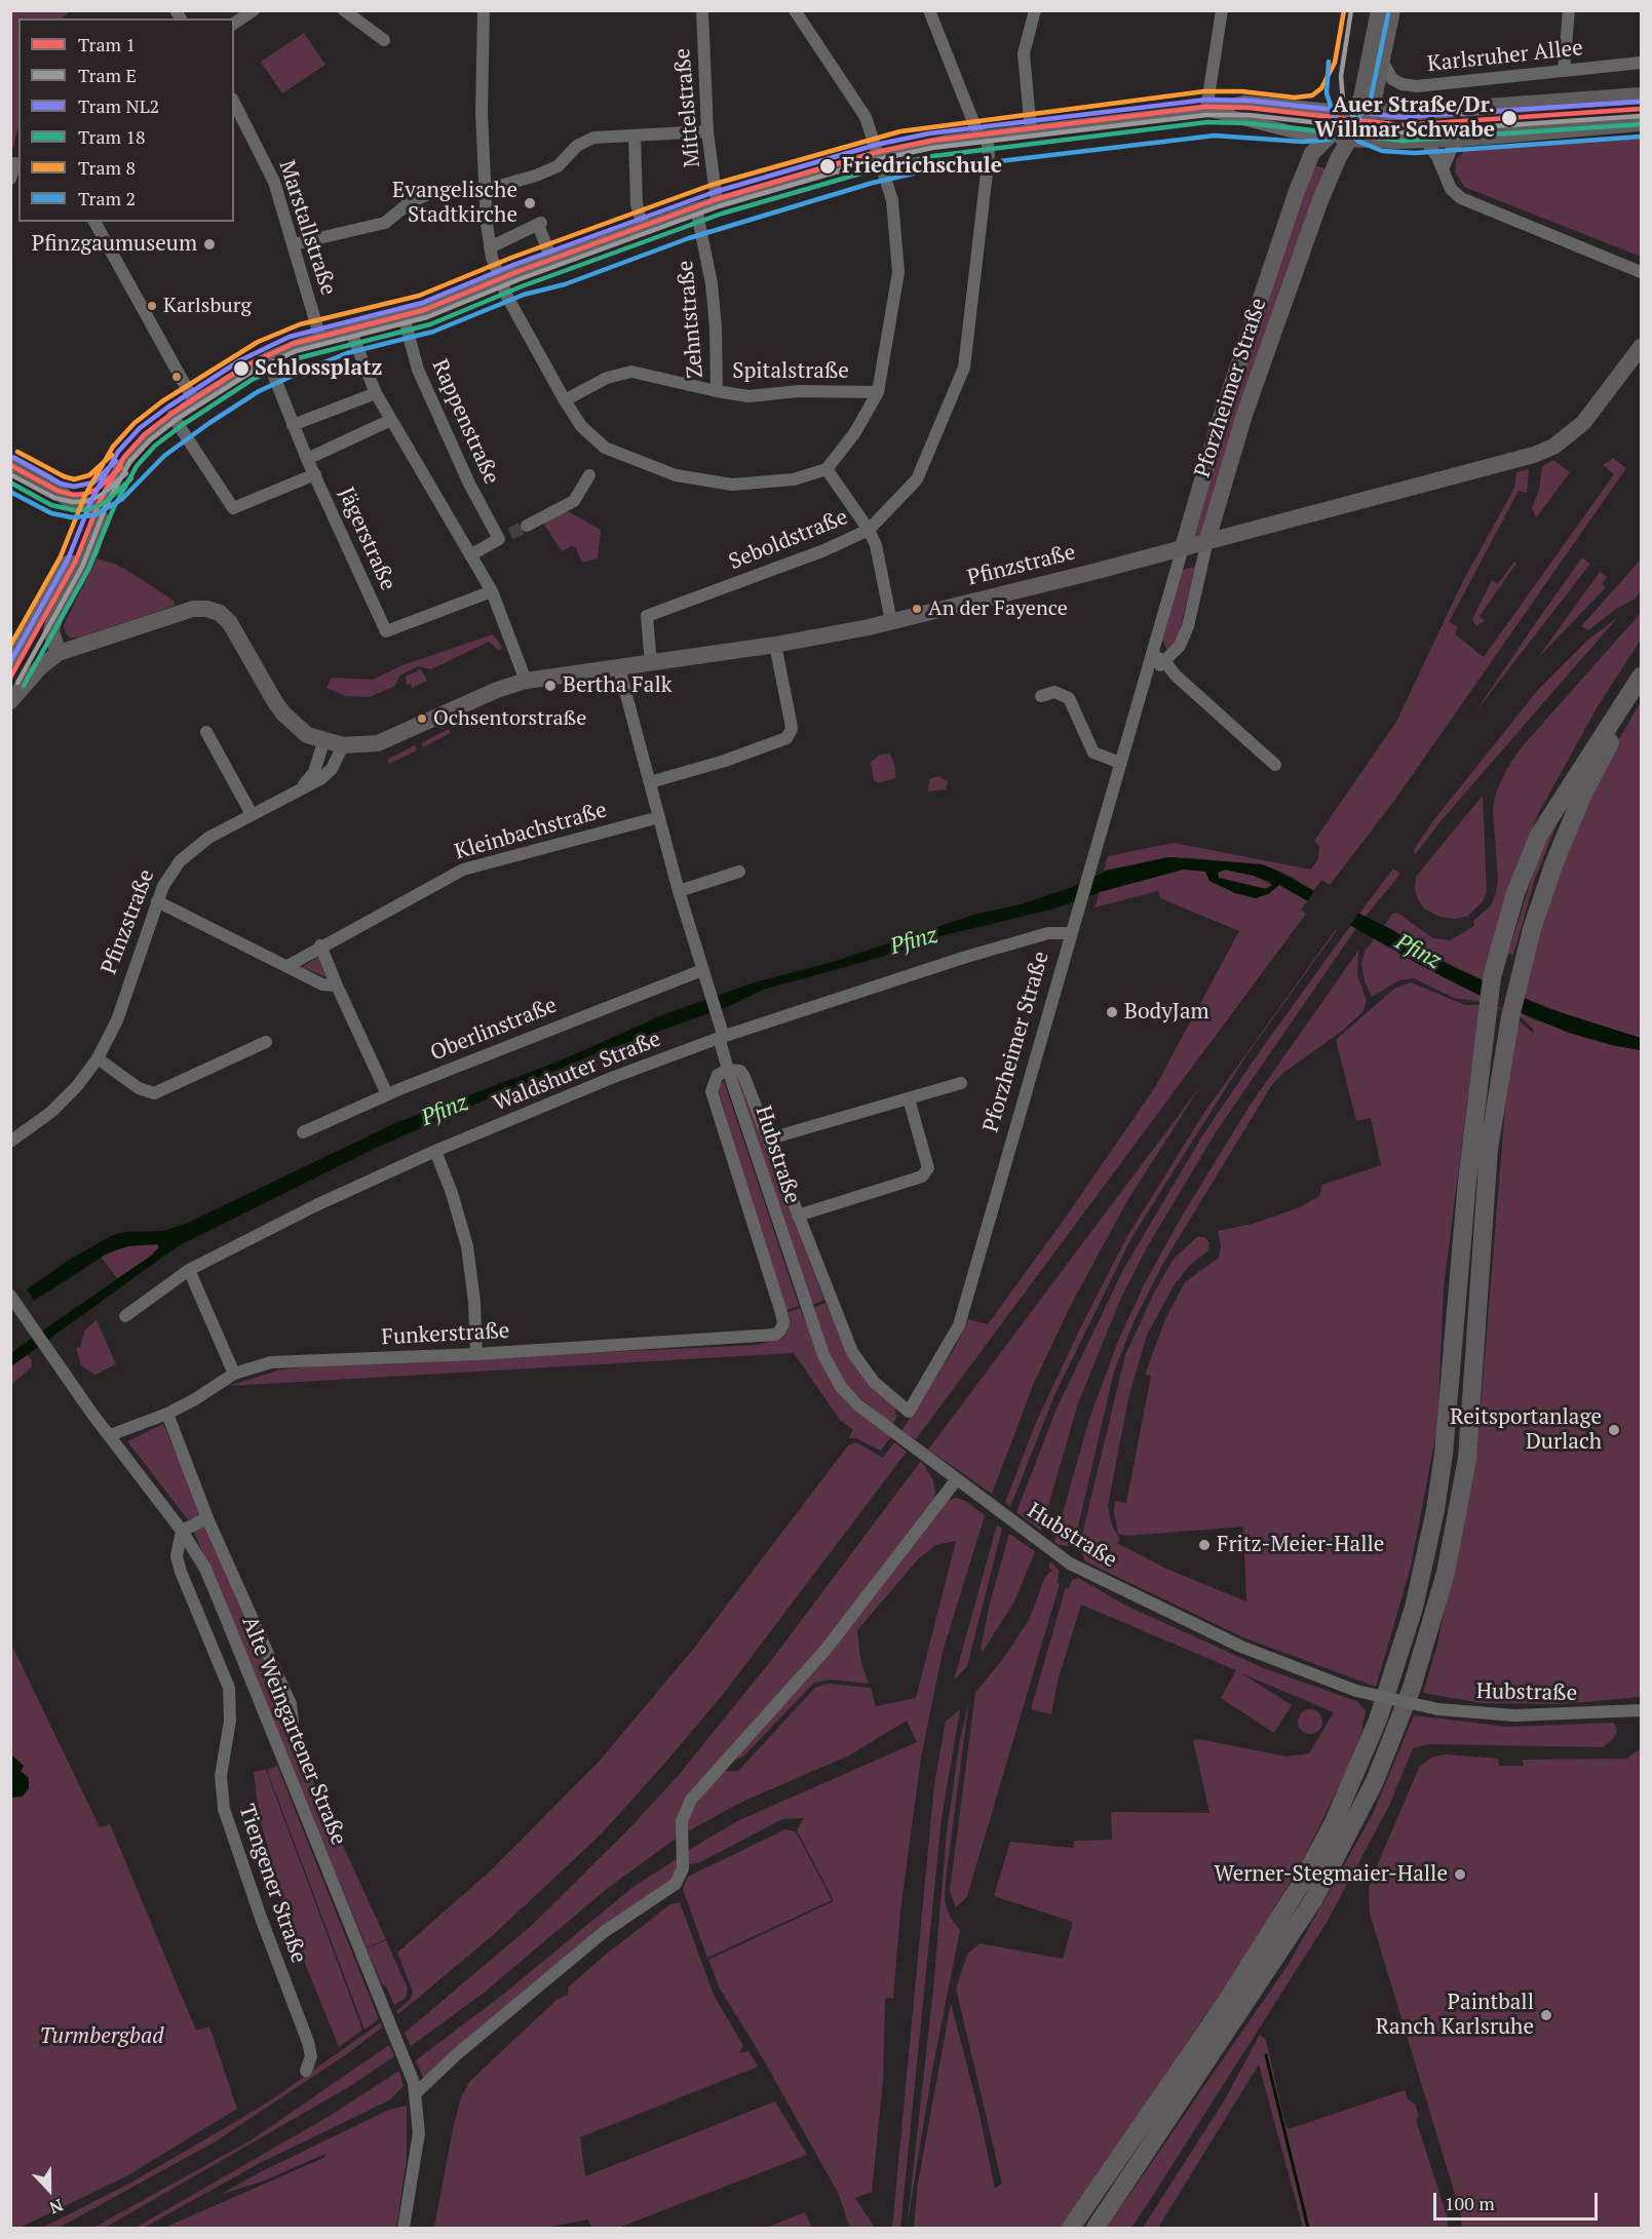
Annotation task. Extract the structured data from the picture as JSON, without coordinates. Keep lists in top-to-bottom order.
{
  "streets": {
    "main road": ["Pforzheimer Straße", "Pfinzstraße"],
    "street": [
      "Karlsruher Allee",
      "Mittelstraße",
      "Marstallstraße",
      "Zehntstraße",
      "Spitalstraße",
      "Rappenstraße",
      "Jägerstraße",
      "Seboldstraße",
      "Kleinbachstraße",
      "Oberlinstraße",
      "Waldshuter Straße",
      "Hubstraße",
      "Funkerstraße",
      "Alte Weingartener Straße",
      "Tiengener Straße"
    ]
  },
  "crossings": [
    ["Zehntstraße", "Spitalstraße"],
    ["Pforzheimer Straße", "Pfinzstraße"],
    ["Pforzheimer Straße", "Waldshuter Straße"],
    ["Pforzheimer Straße", "Hubstraße"],
    ["Seboldstraße", "Pfinzstraße"],
    ["Pfinzstraße", "Hubstraße"],
    ["Kleinbachstraße", "Hubstraße"],
    ["Oberlinstraße", "Hubstraße"],
    ["Waldshuter Straße", "Hubstraße"],
    ["Hubstraße", "Funkerstraße"],
    ["Funkerstraße", "Alte Weingartener Straße"],
    ["Alte Weingartener Straße", "Tiengener Straße"]
  ],
  "water": ["Pfinz"],
  "parks": ["Turmbergbad"],
  "places": [
    "Auer Straße/Dr. Willmar Schwabe",
    "Friedrichschule",
    "Evangelische Stadtkirche",
    "Pfinzgaumuseum",
    "Karlsburg",
    "Schlossplatz",
    "An der Fayence",
    "Bertha Falk",
    "Ochsentorstraße",
    "BodyJam",
    "Reitsportanlage Durlach",
    "Fritz-Meier-Halle",
    "Werner-Stegmaier-Halle",
    "Paintball Ranch Karlsruhe"
  ],
  "lines": [
    "tram line E",
    "tram line 8",
    "tram line 2",
    "tram line NL2",
    "tram line 1",
    "tram line 18"
  ],
  "legend": [
    "Tram 1",
    "Tram E",
    "Tram NL2",
    "Tram 18",
    "Tram 8",
    "Tram 2"
  ],
  "scale_bar": "100 m",
  "north": "bottom"
}
